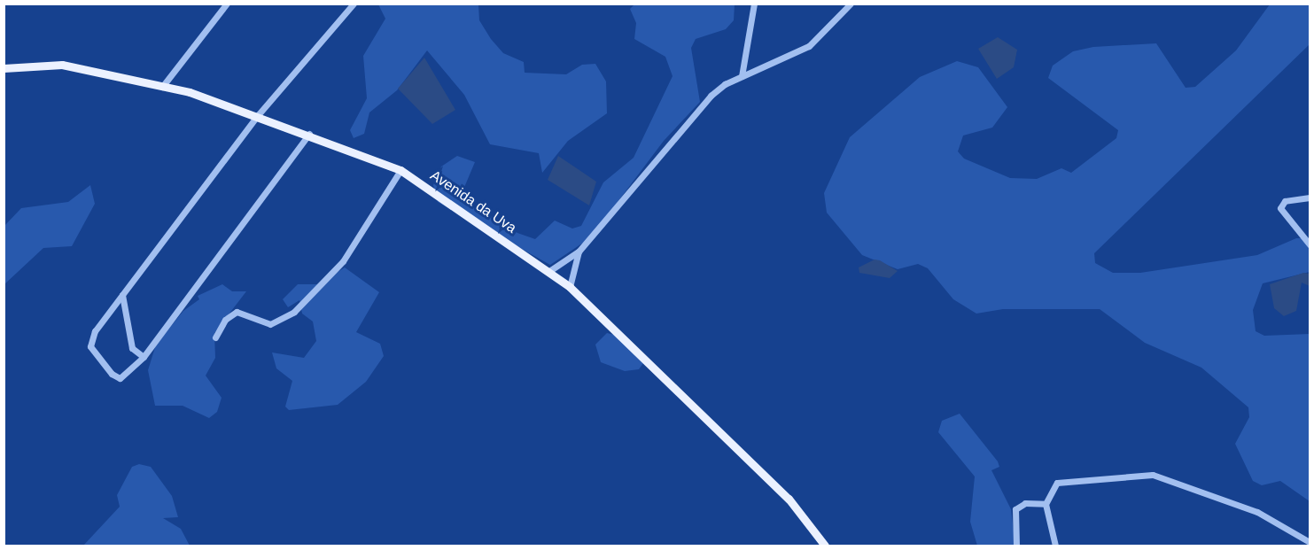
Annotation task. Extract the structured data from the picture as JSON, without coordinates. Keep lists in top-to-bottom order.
{
  "streets": {
    "main road": ["Avenida da Uva"]
  }
}
